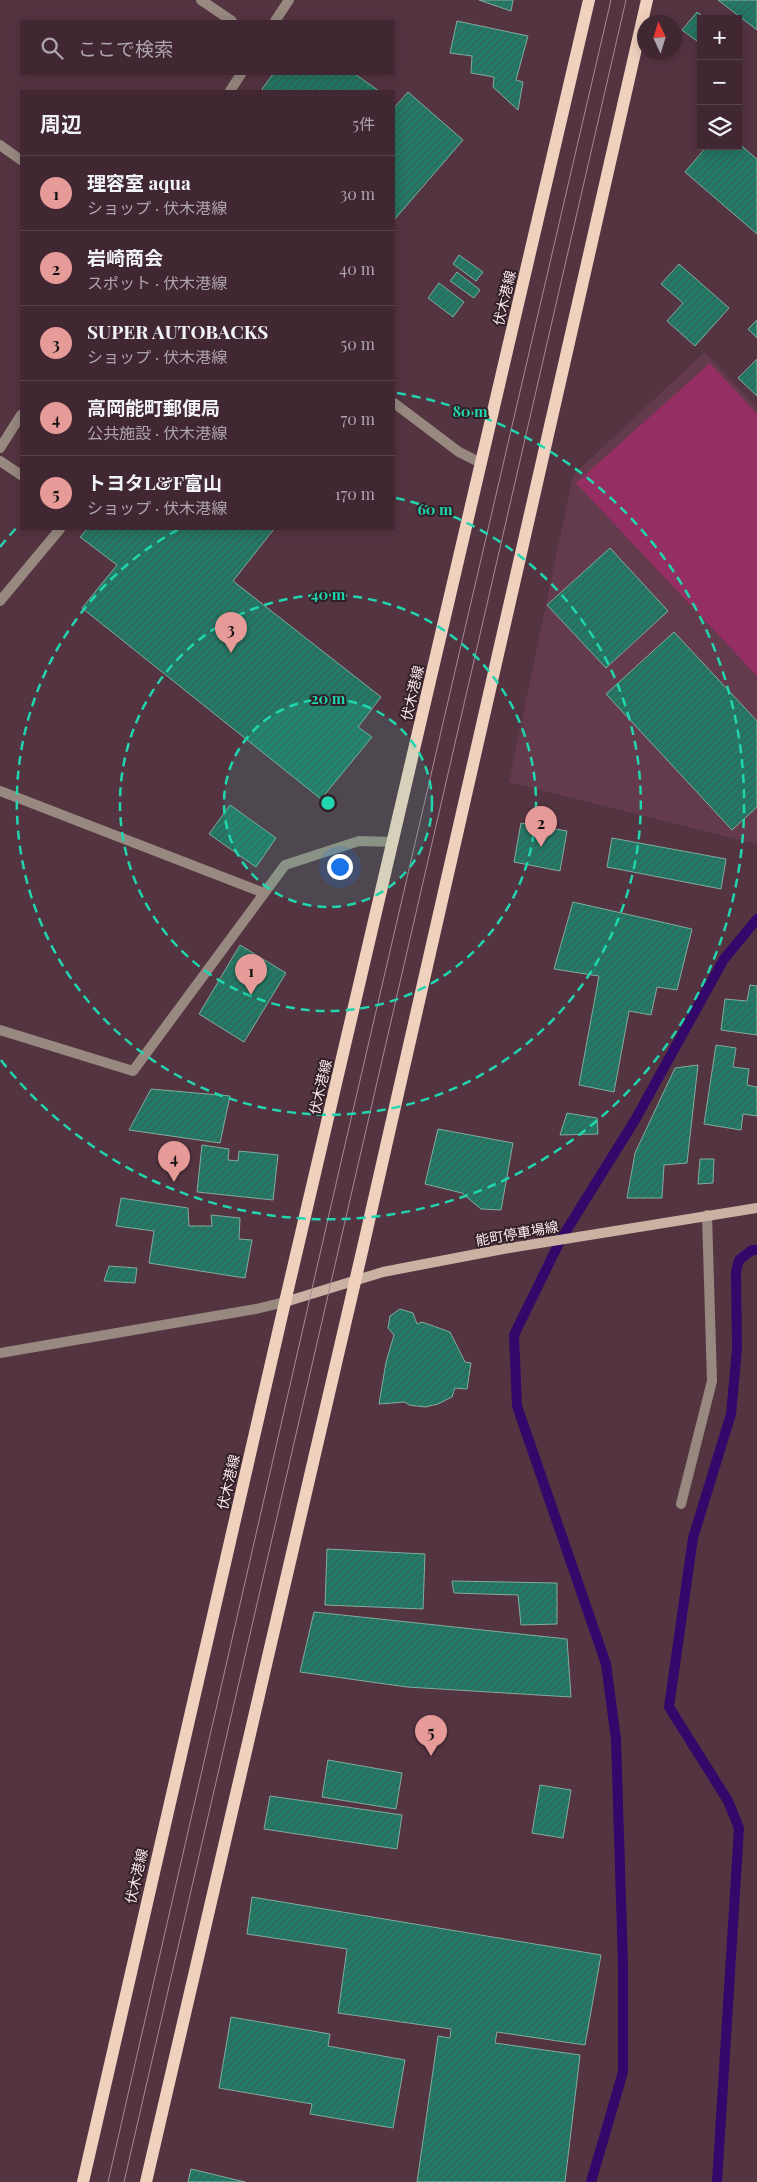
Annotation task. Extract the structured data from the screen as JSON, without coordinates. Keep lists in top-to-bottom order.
{
  "streets": {
    "main road": ["伏木港線", "能町停車場線"]
  },
  "crossings": [
    ["伏木港線", "能町停車場線"]
  ],
  "north": "top",
  "page": {
    "map_buttons": ["+", "−"],
    "search": "ここで検索",
    "heading": ["周辺", "5件"],
    "list": [
      {
        "mark": "1",
        "name": "理容室 aqua",
        "note": "ショップ · 伏木港線",
        "value": "30 m"
      },
      {
        "mark": "2",
        "name": "岩崎商会",
        "note": "スポット · 伏木港線",
        "value": "40 m"
      },
      {
        "mark": "3",
        "name": "SUPER AUTOBACKS",
        "note": "ショップ · 伏木港線",
        "value": "50 m"
      },
      {
        "mark": "4",
        "name": "高岡能町郵便局",
        "note": "公共施設 · 伏木港線",
        "value": "70 m"
      },
      {
        "mark": "5",
        "name": "トヨタL&F富山",
        "note": "ショップ · 伏木港線",
        "value": "170 m"
      }
    ],
    "pins": [
      "3",
      "2",
      "1",
      "4",
      "5"
    ]
  },
  "rings": [
    "80 m",
    "60 m",
    "40 m",
    "20 m"
  ]
}
